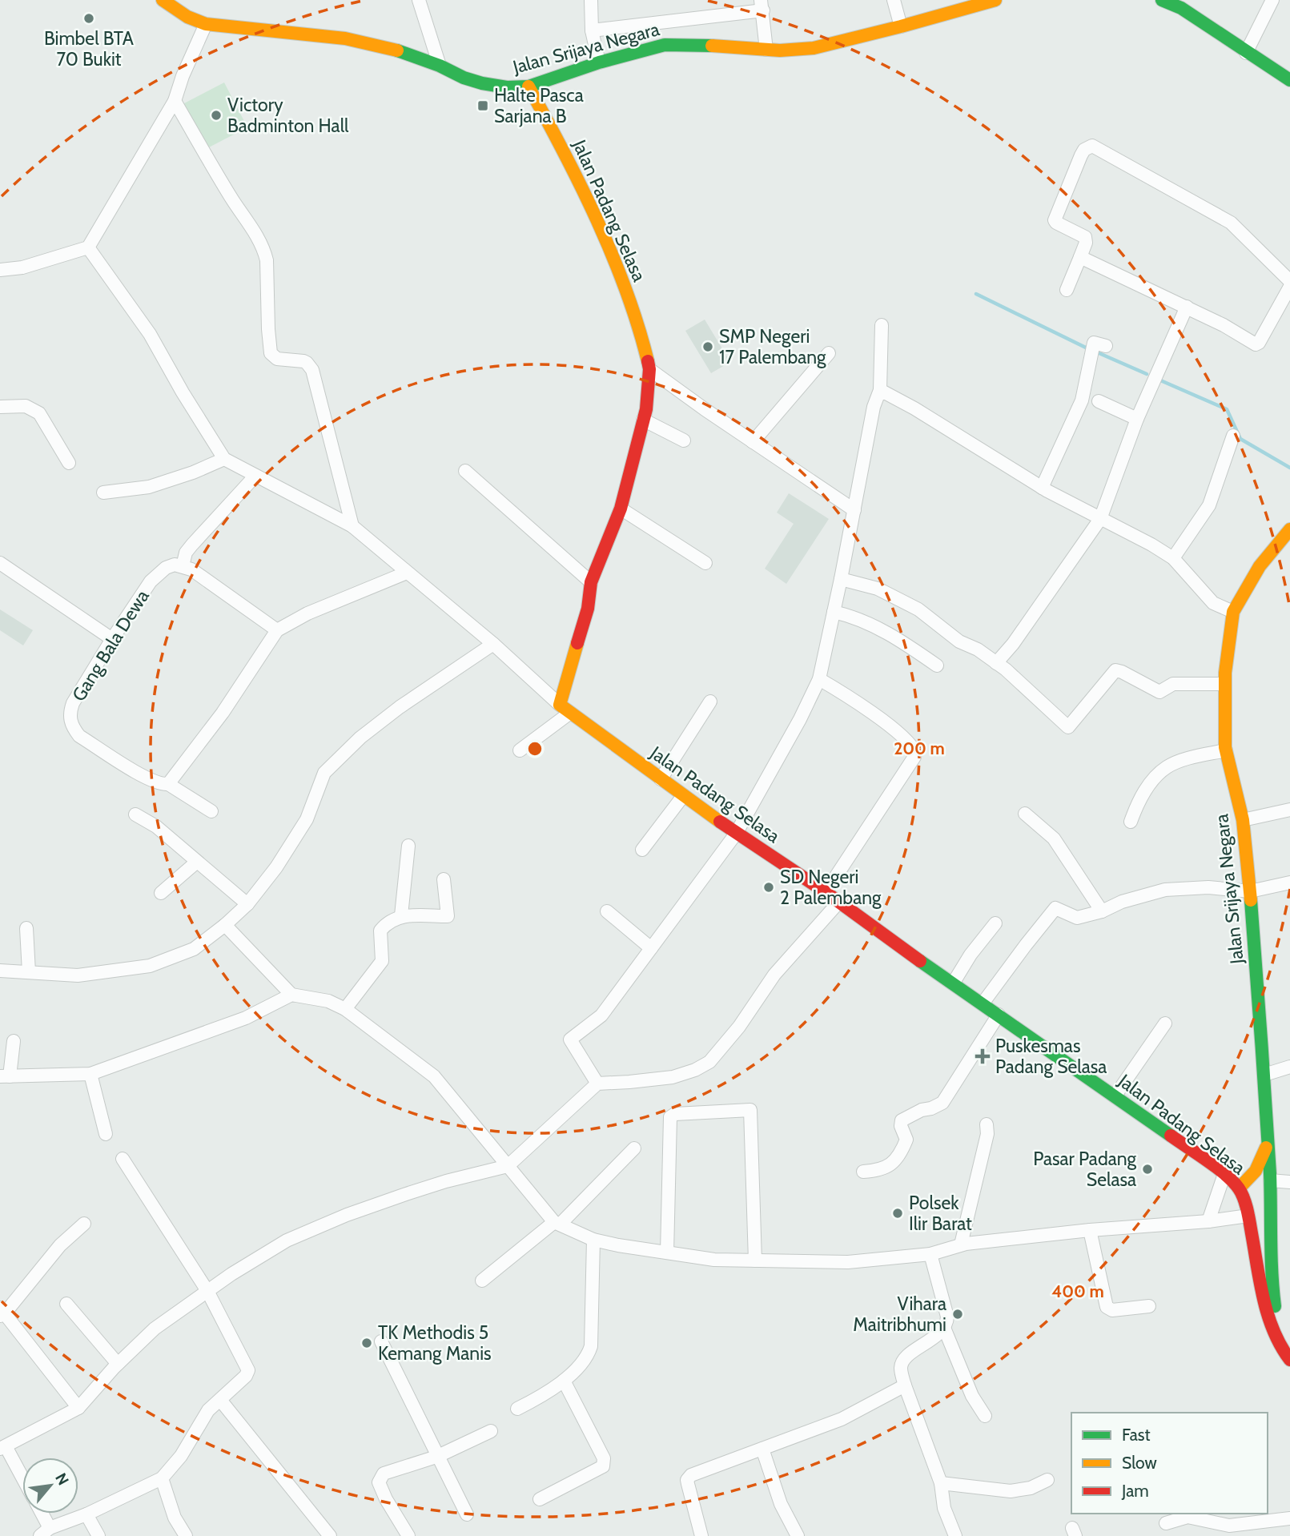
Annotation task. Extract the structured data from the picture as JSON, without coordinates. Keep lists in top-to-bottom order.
{
  "streets": {
    "main road": ["Jalan Srijaya Negara", "Jalan Padang Selasa"],
    "street": ["Gang Bala Dewa"]
  },
  "crossings": [
    ["Jalan Srijaya Negara", "Jalan Padang Selasa"]
  ],
  "places": {
    "other": [
      "Bimbel BTA 70 Bukit",
      "Victory Badminton Hall",
      "SMP Negeri 17 Palembang",
      "SD Negeri 2 Palembang",
      "Pasar Padang Selasa",
      "Polsek Ilir Barat",
      "Vihara Maitribhumi",
      "TK Methodis 5 Kemang Manis"
    ],
    "transit": ["Halte Pasca Sarjana B"],
    "health": ["Puskesmas Padang Selasa"]
  },
  "legend": ["Fast", "Slow", "Jam"],
  "north": "top right",
  "rings": ["200 m", "400 m"]
}
